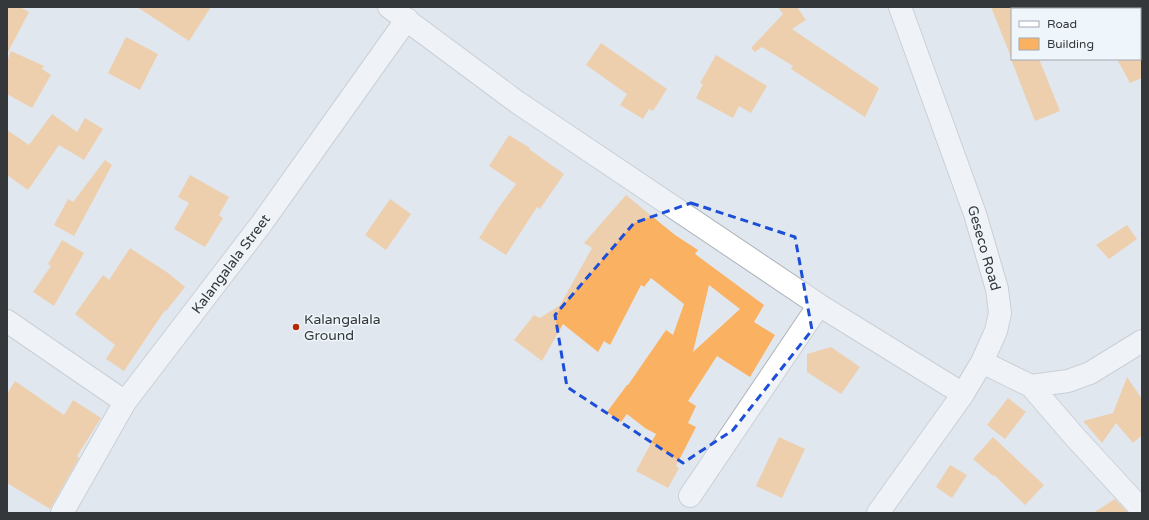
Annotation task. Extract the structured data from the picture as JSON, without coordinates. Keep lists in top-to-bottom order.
{
  "streets": {
    "street": ["Geseco Road", "Kalangalala Street"]
  },
  "places": ["Kalangalala Ground"],
  "legend": ["Road", "Building"]
}
